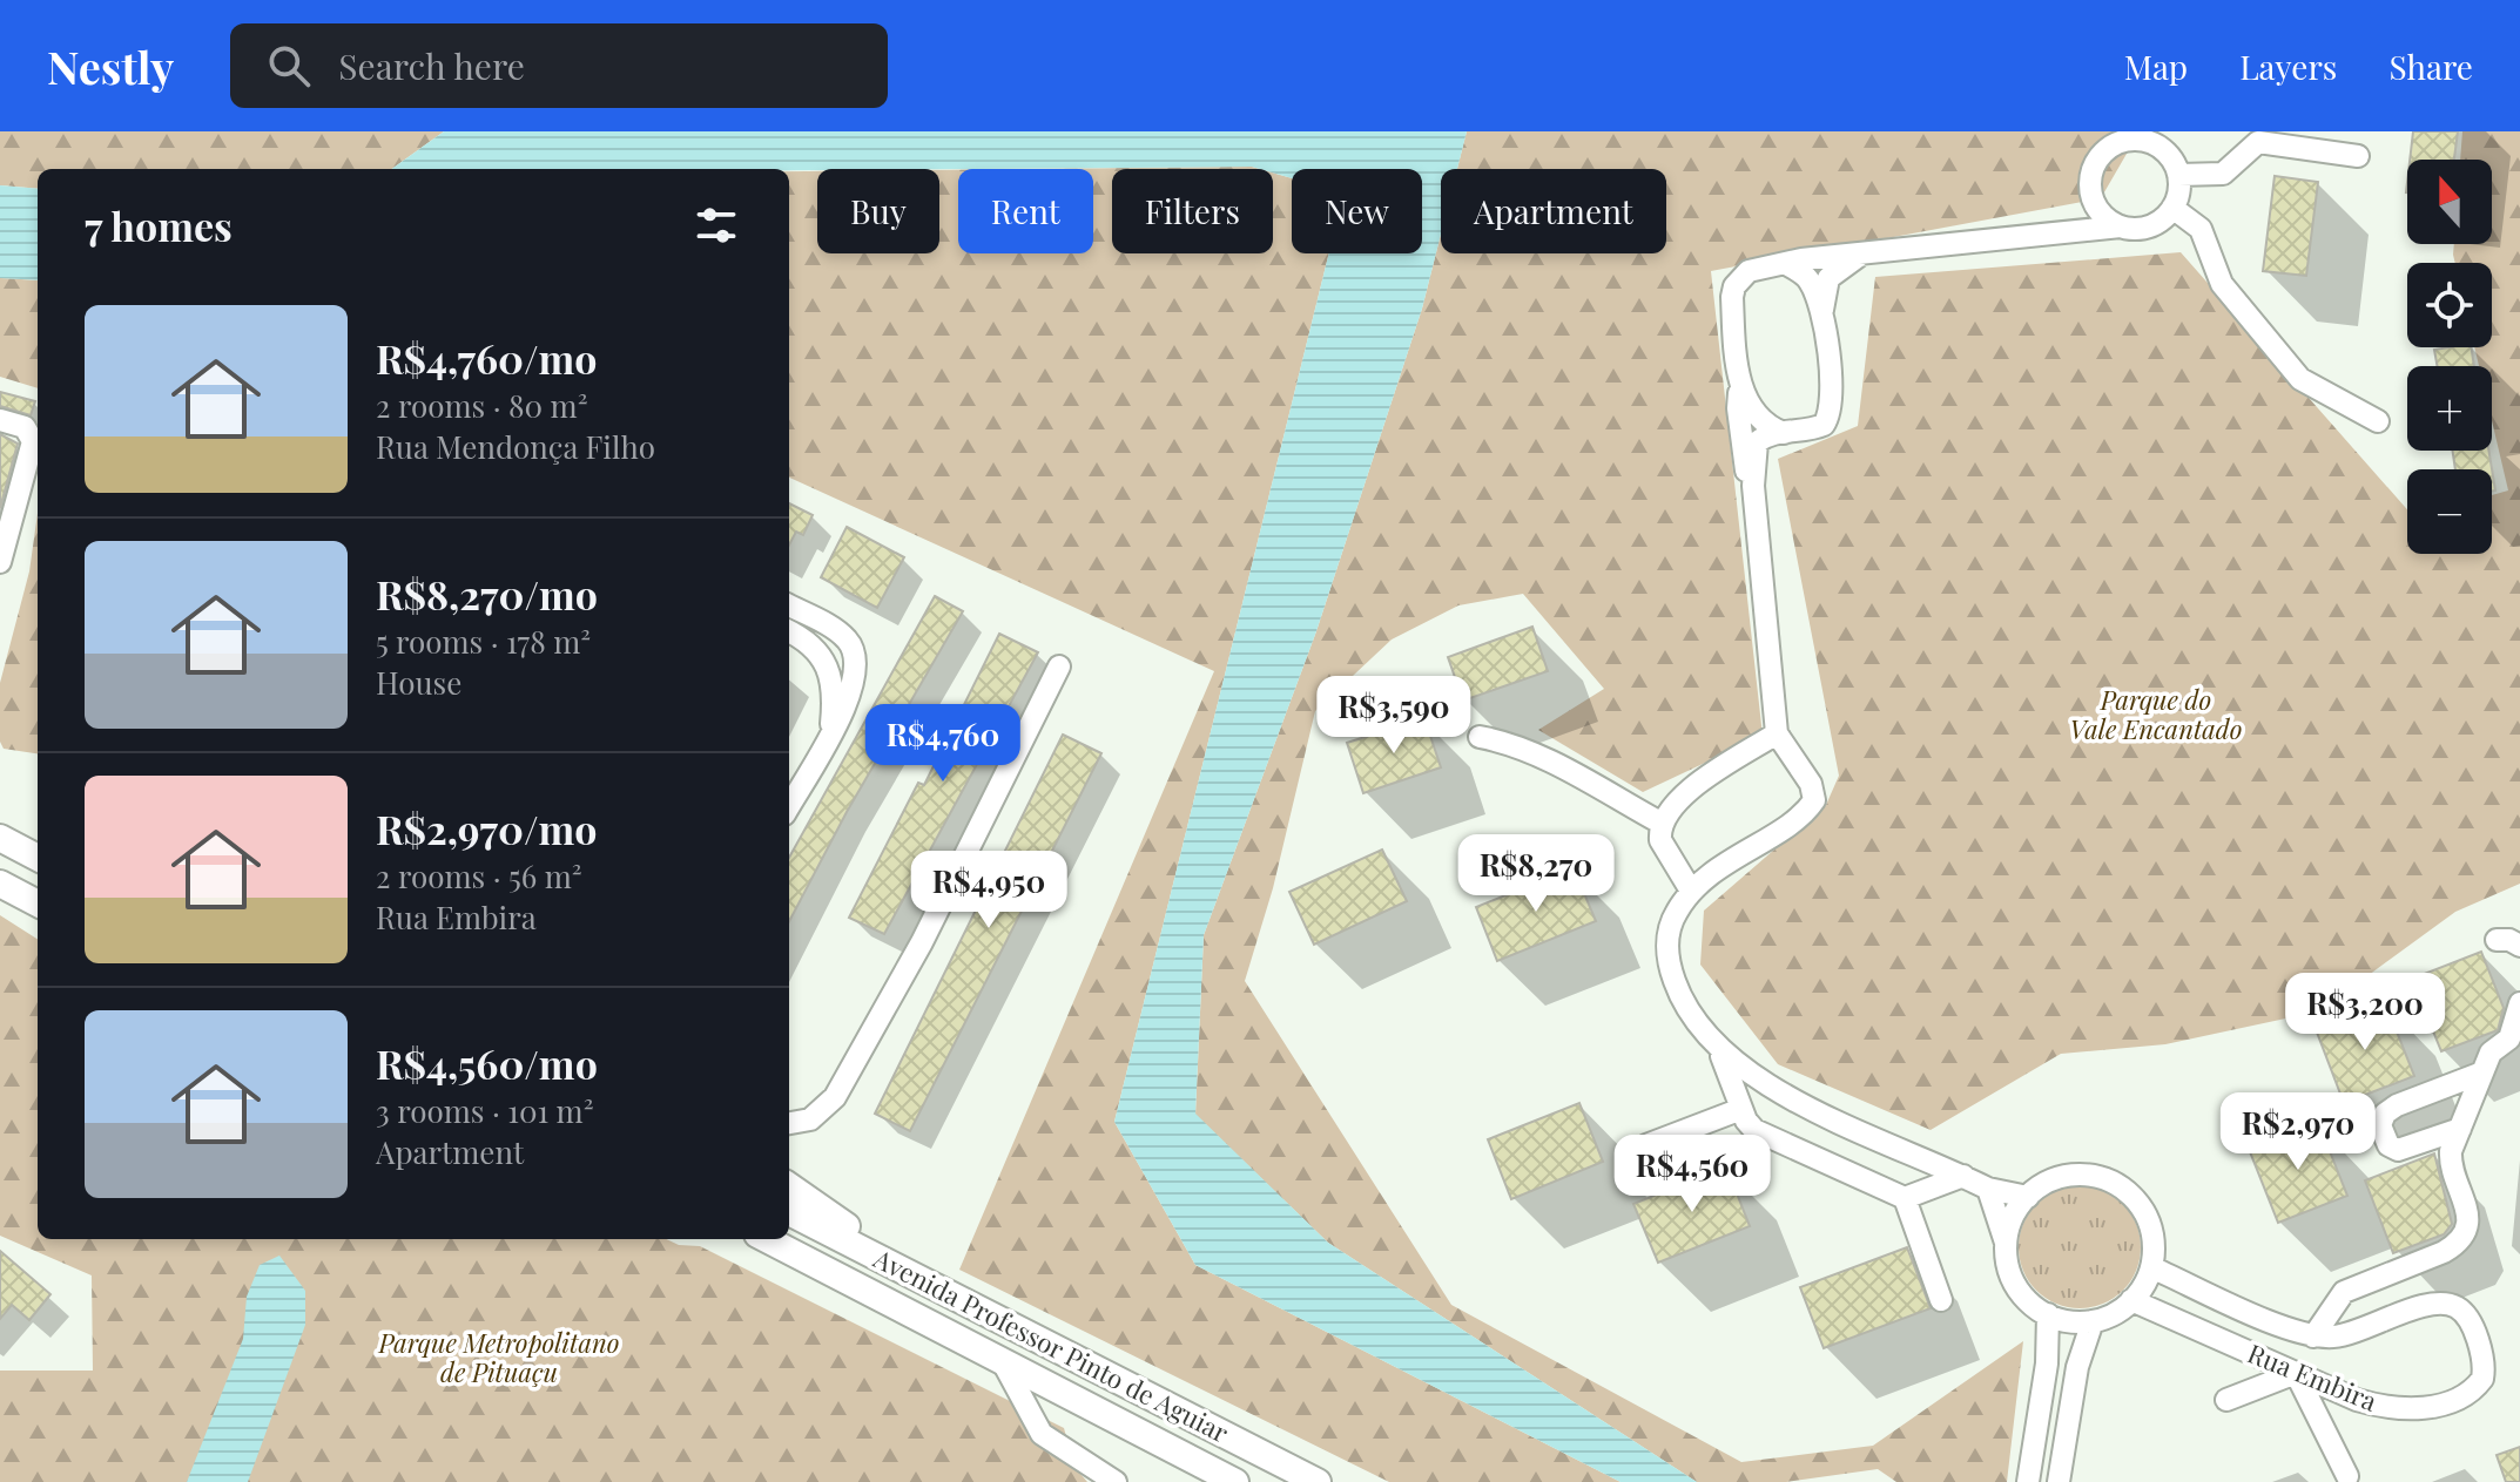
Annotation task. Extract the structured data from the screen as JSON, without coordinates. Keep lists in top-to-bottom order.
{
  "streets": {
    "main road": ["Avenida Professor Pinto de Aguiar"],
    "street": ["Rua Embira"]
  },
  "parks": ["Parque do Vale Encantado", "Parque Metropolitano de Pituaçu"],
  "north": "top",
  "page": {
    "header": "Nestly",
    "search": "Search here",
    "nav": ["Map", "Layers", "Share"],
    "map_buttons": ["+", "−"],
    "chip": [
      "Buy",
      "Rent",
      "Filters",
      "New",
      "Apartment"
    ],
    "heading": "7 homes",
    "list": [
      {
        "name": "R$4,760/mo",
        "note": "2 rooms · 80 m² · Rua Mendonça Filho"
      },
      {
        "name": "R$8,270/mo",
        "note": "5 rooms · 178 m² · House"
      },
      {
        "name": "R$2,970/mo",
        "note": "2 rooms · 56 m² · Rua Embira"
      },
      {
        "name": "R$4,560/mo",
        "note": "3 rooms · 101 m² · Apartment"
      }
    ],
    "price": [
      "R$3,590",
      "R$4,760",
      "R$8,270",
      "R$4,950",
      "R$3,200",
      "R$2,970",
      "R$4,560"
    ]
  }
}
